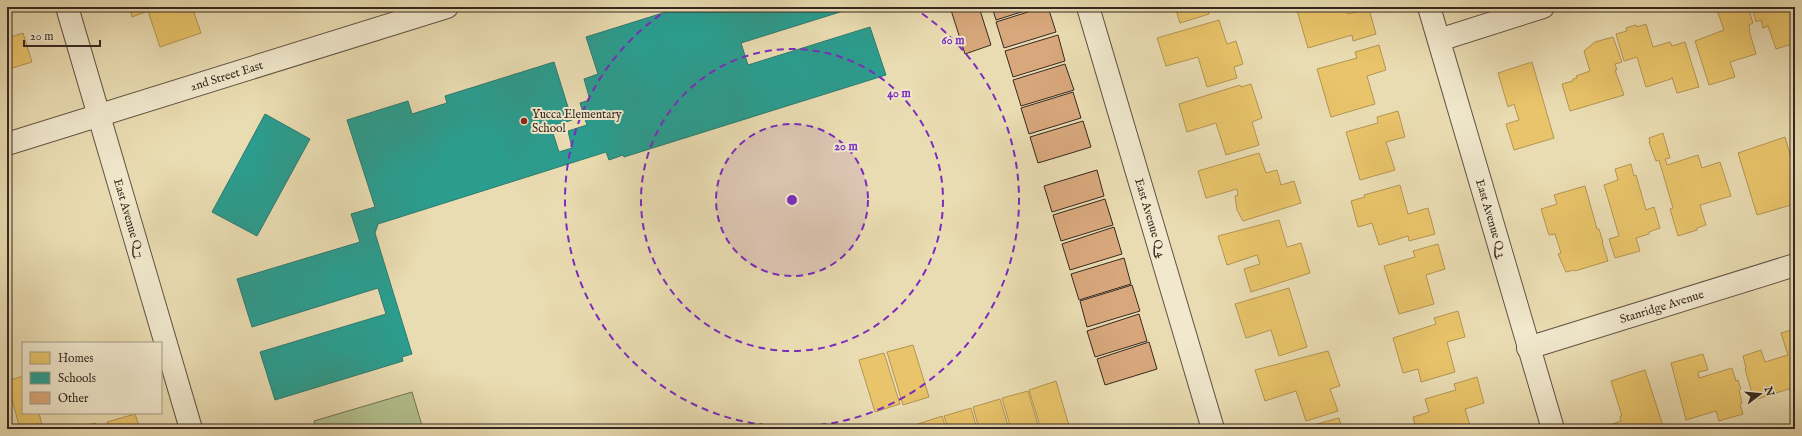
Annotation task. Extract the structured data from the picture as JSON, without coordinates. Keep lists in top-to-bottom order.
{
  "streets": {
    "street": [
      "2nd Street East",
      "East Avenue Q 7",
      "East Avenue Q 4",
      "East Avenue Q 3",
      "Stanridge Avenue"
    ]
  },
  "crossings": [
    ["2nd Street East", "East Avenue Q 7"],
    ["East Avenue Q 3", "Stanridge Avenue"]
  ],
  "places": ["Yucca Elementary School"],
  "legend": ["Homes", "Schools", "Other"],
  "scale_bar": "20 m",
  "north": "right",
  "rings": ["60 m", "40 m", "20 m"]
}
